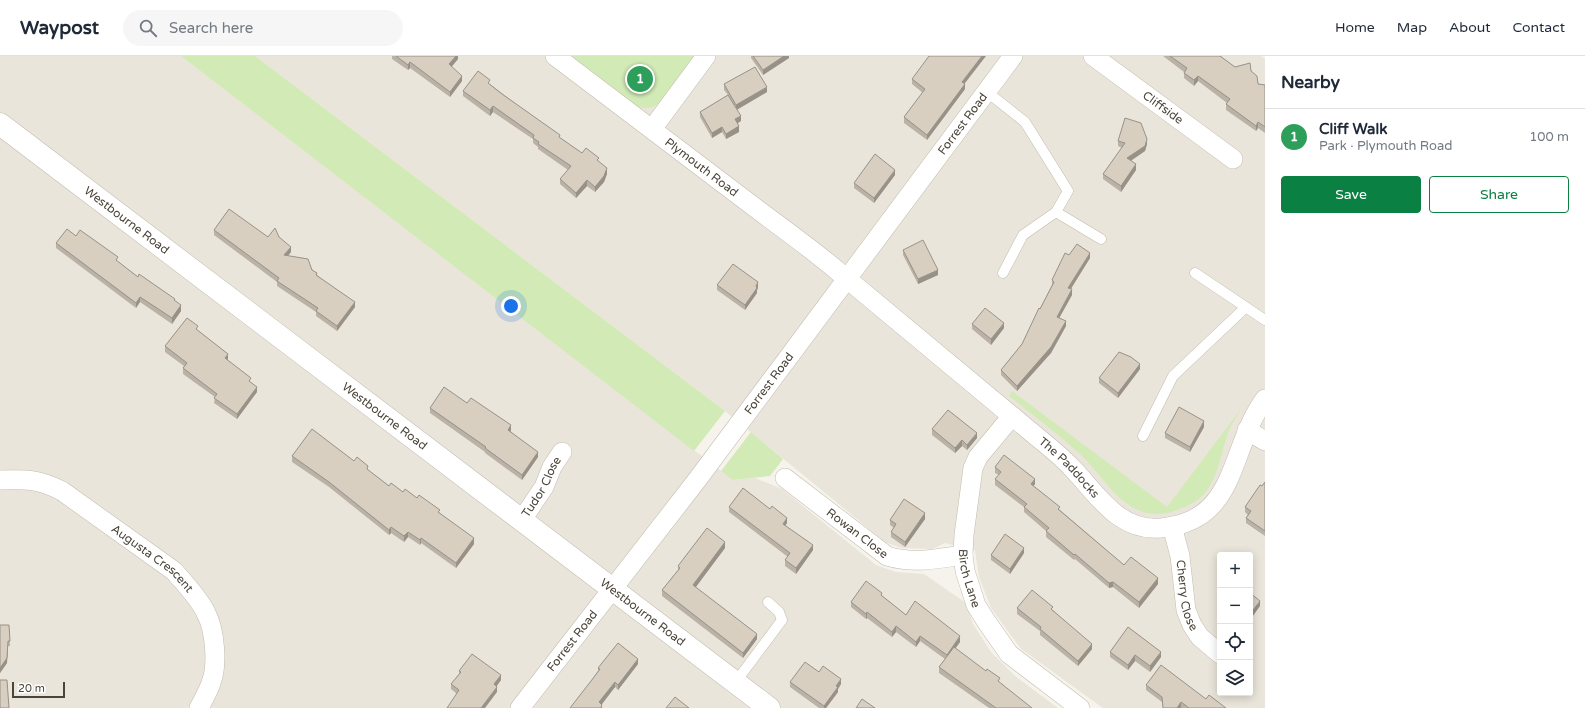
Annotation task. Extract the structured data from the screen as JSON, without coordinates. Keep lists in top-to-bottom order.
{
  "streets": {
    "street": [
      "Cliffside",
      "Forrest Road",
      "Plymouth Road",
      "Westbourne Road",
      "The Paddocks",
      "Tudor Close",
      "Rowan Close",
      "Augusta Crescent",
      "Birch Lane",
      "Cherry Close"
    ]
  },
  "crossings": [
    ["Forrest Road", "Plymouth Road"],
    ["Forrest Road", "Westbourne Road"],
    ["Forrest Road", "The Paddocks"],
    ["Plymouth Road", "The Paddocks"],
    ["Westbourne Road", "Tudor Close"],
    ["The Paddocks", "Birch Lane"],
    ["The Paddocks", "Cherry Close"],
    ["Rowan Close", "Birch Lane"]
  ],
  "scale_bar": "20 m",
  "page": {
    "header": "Waypost",
    "search": "Search here",
    "nav": [
      "Home",
      "Map",
      "About",
      "Contact"
    ],
    "heading": "Nearby",
    "pins": "1",
    "list": [
      {
        "mark": "1",
        "name": "Cliff Walk",
        "note": "Park · Plymouth Road",
        "value": "100 m"
      }
    ],
    "buttons": ["Save", "Share"],
    "map_buttons": ["+", "−"],
    "scale": "20 m"
  }
}
